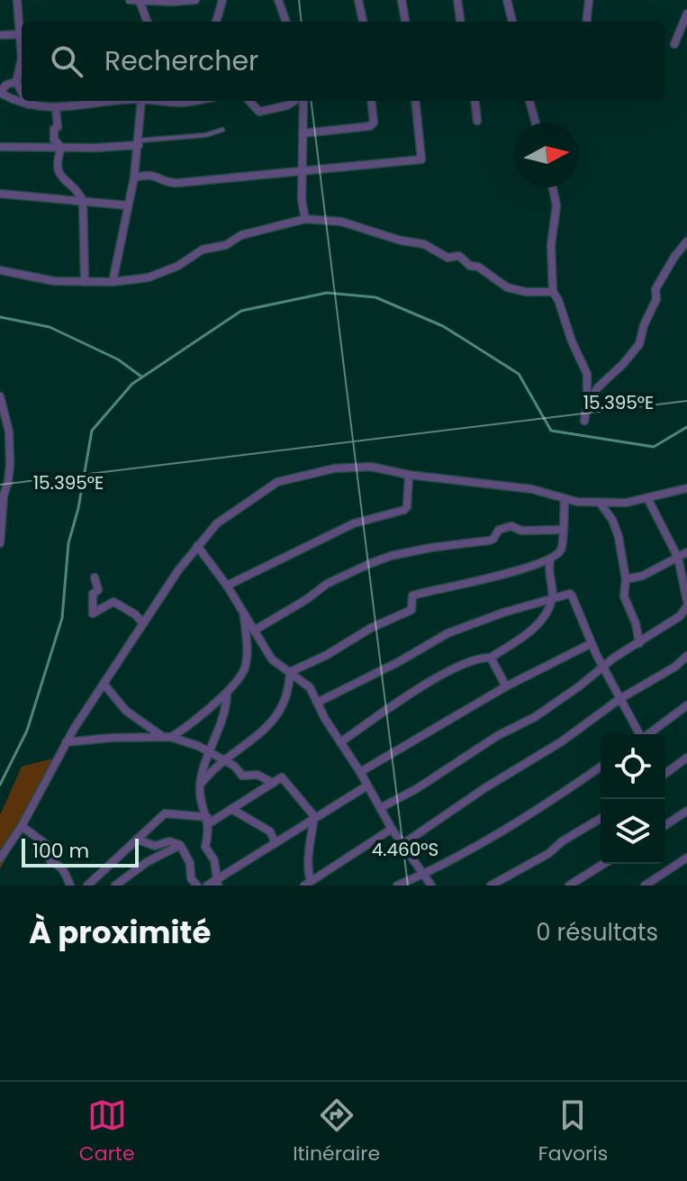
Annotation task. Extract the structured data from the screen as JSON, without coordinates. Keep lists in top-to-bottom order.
{
  "scale_bar": "100 m",
  "north": "right",
  "page": {
    "search": "Rechercher",
    "scale": "100 m",
    "heading": ["À proximité", "0 résultats"],
    "nav": ["Carte", "Itinéraire", "Favoris"]
  },
  "coordinates": ["15.395°E", "4.460°S"]
}
